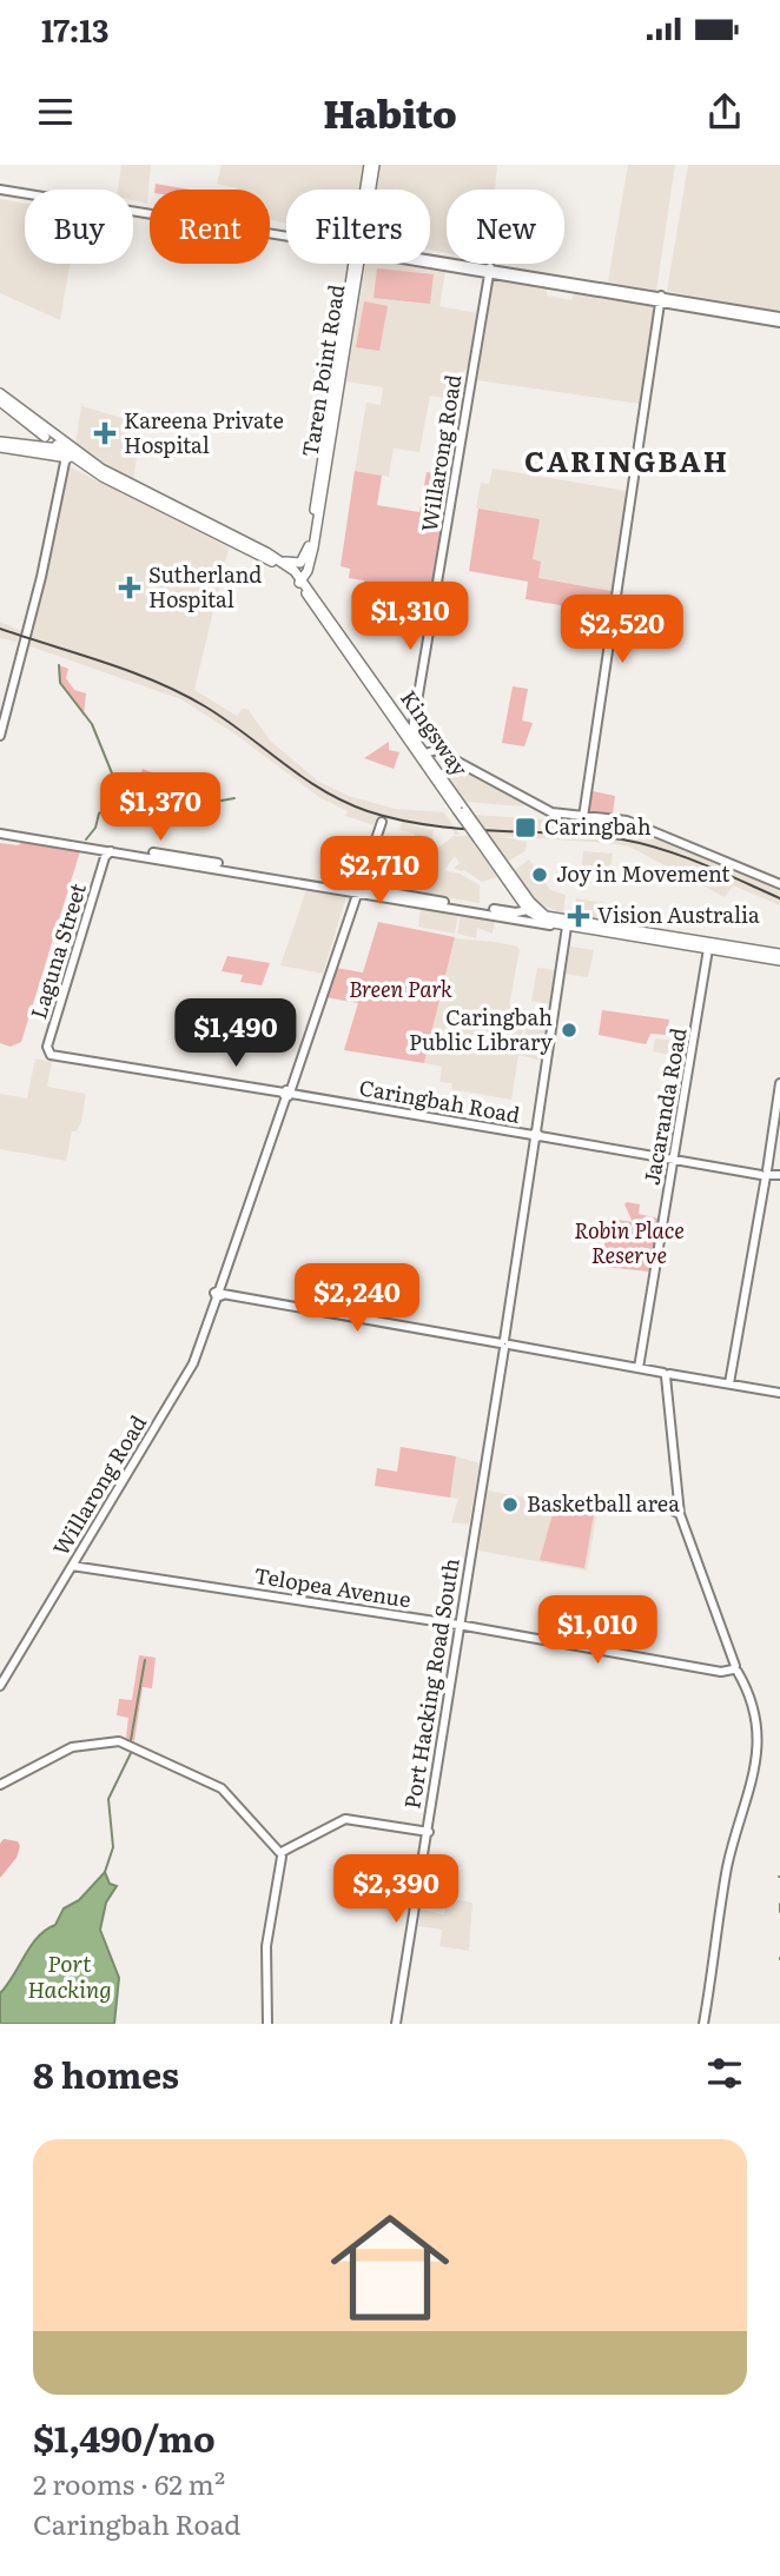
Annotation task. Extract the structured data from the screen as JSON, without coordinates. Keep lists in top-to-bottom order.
{
  "streets": {
    "main road": ["Taren Point Road", "Kingsway"],
    "street": [
      "Willarong Road",
      "Laguna Street",
      "Caringbah Road",
      "Jacaranda Road",
      "Telopea Avenue",
      "Port Hacking Road South"
    ]
  },
  "crossings": [
    ["Taren Point Road", "Kingsway"],
    ["Willarong Road", "Kingsway"],
    ["Willarong Road", "Caringbah Road"],
    ["Willarong Road", "Telopea Avenue"],
    ["Laguna Street", "Caringbah Road"],
    ["Caringbah Road", "Jacaranda Road"],
    ["Caringbah Road", "Port Hacking Road South"],
    ["Telopea Avenue", "Port Hacking Road South"]
  ],
  "districts": ["CARINGBAH"],
  "water": ["Port Hacking"],
  "parks": ["Breen Park", "Robin Place Reserve"],
  "places": {
    "health": ["Kareena Private Hospital", "Sutherland Hospital", "Vision Australia"],
    "transit": ["Caringbah"],
    "other": ["Joy in Movement", "Caringbah Public Library", "Basketball area"]
  },
  "page": {
    "status": "17:13",
    "header": "Habito",
    "chip": [
      "Buy",
      "Rent",
      "Filters",
      "New"
    ],
    "price": [
      "$1,310",
      "$2,520",
      "$1,370",
      "$2,710",
      "$1,490",
      "$2,240",
      "$1,010",
      "$2,390"
    ],
    "heading": "8 homes",
    "list": [
      {
        "name": "$1,490/mo",
        "note": "2 rooms · 62 m² · Caringbah Road"
      }
    ]
  }
}
